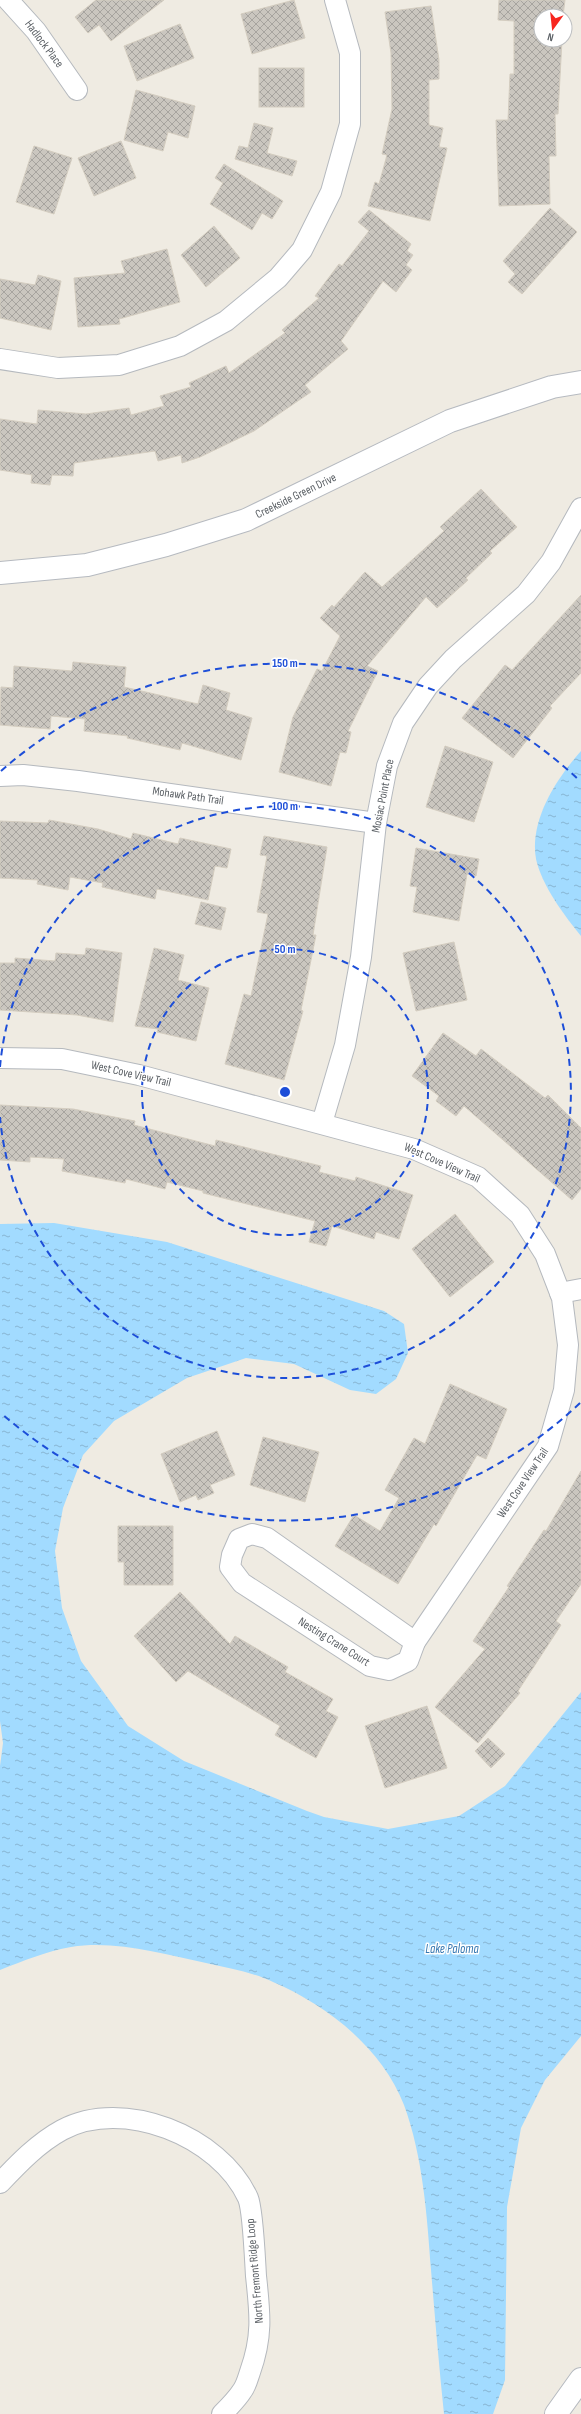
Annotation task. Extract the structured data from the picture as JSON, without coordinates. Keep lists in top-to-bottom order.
{
  "streets": {
    "main road": ["Creekside Green Drive"],
    "street": [
      "Hadlock Place",
      "Mohawk Path Trail",
      "Mosiac Point Place",
      "West Cove View Trail",
      "Nesting Crane Court",
      "North Fremont Ridge Loop"
    ]
  },
  "crossings": [
    ["Mohawk Path Trail", "Mosiac Point Place"],
    ["Mosiac Point Place", "West Cove View Trail"],
    ["West Cove View Trail", "Nesting Crane Court"]
  ],
  "water": ["Lake Paloma"],
  "north": "bottom",
  "rings": ["150 m", "100 m", "50 m"]
}
